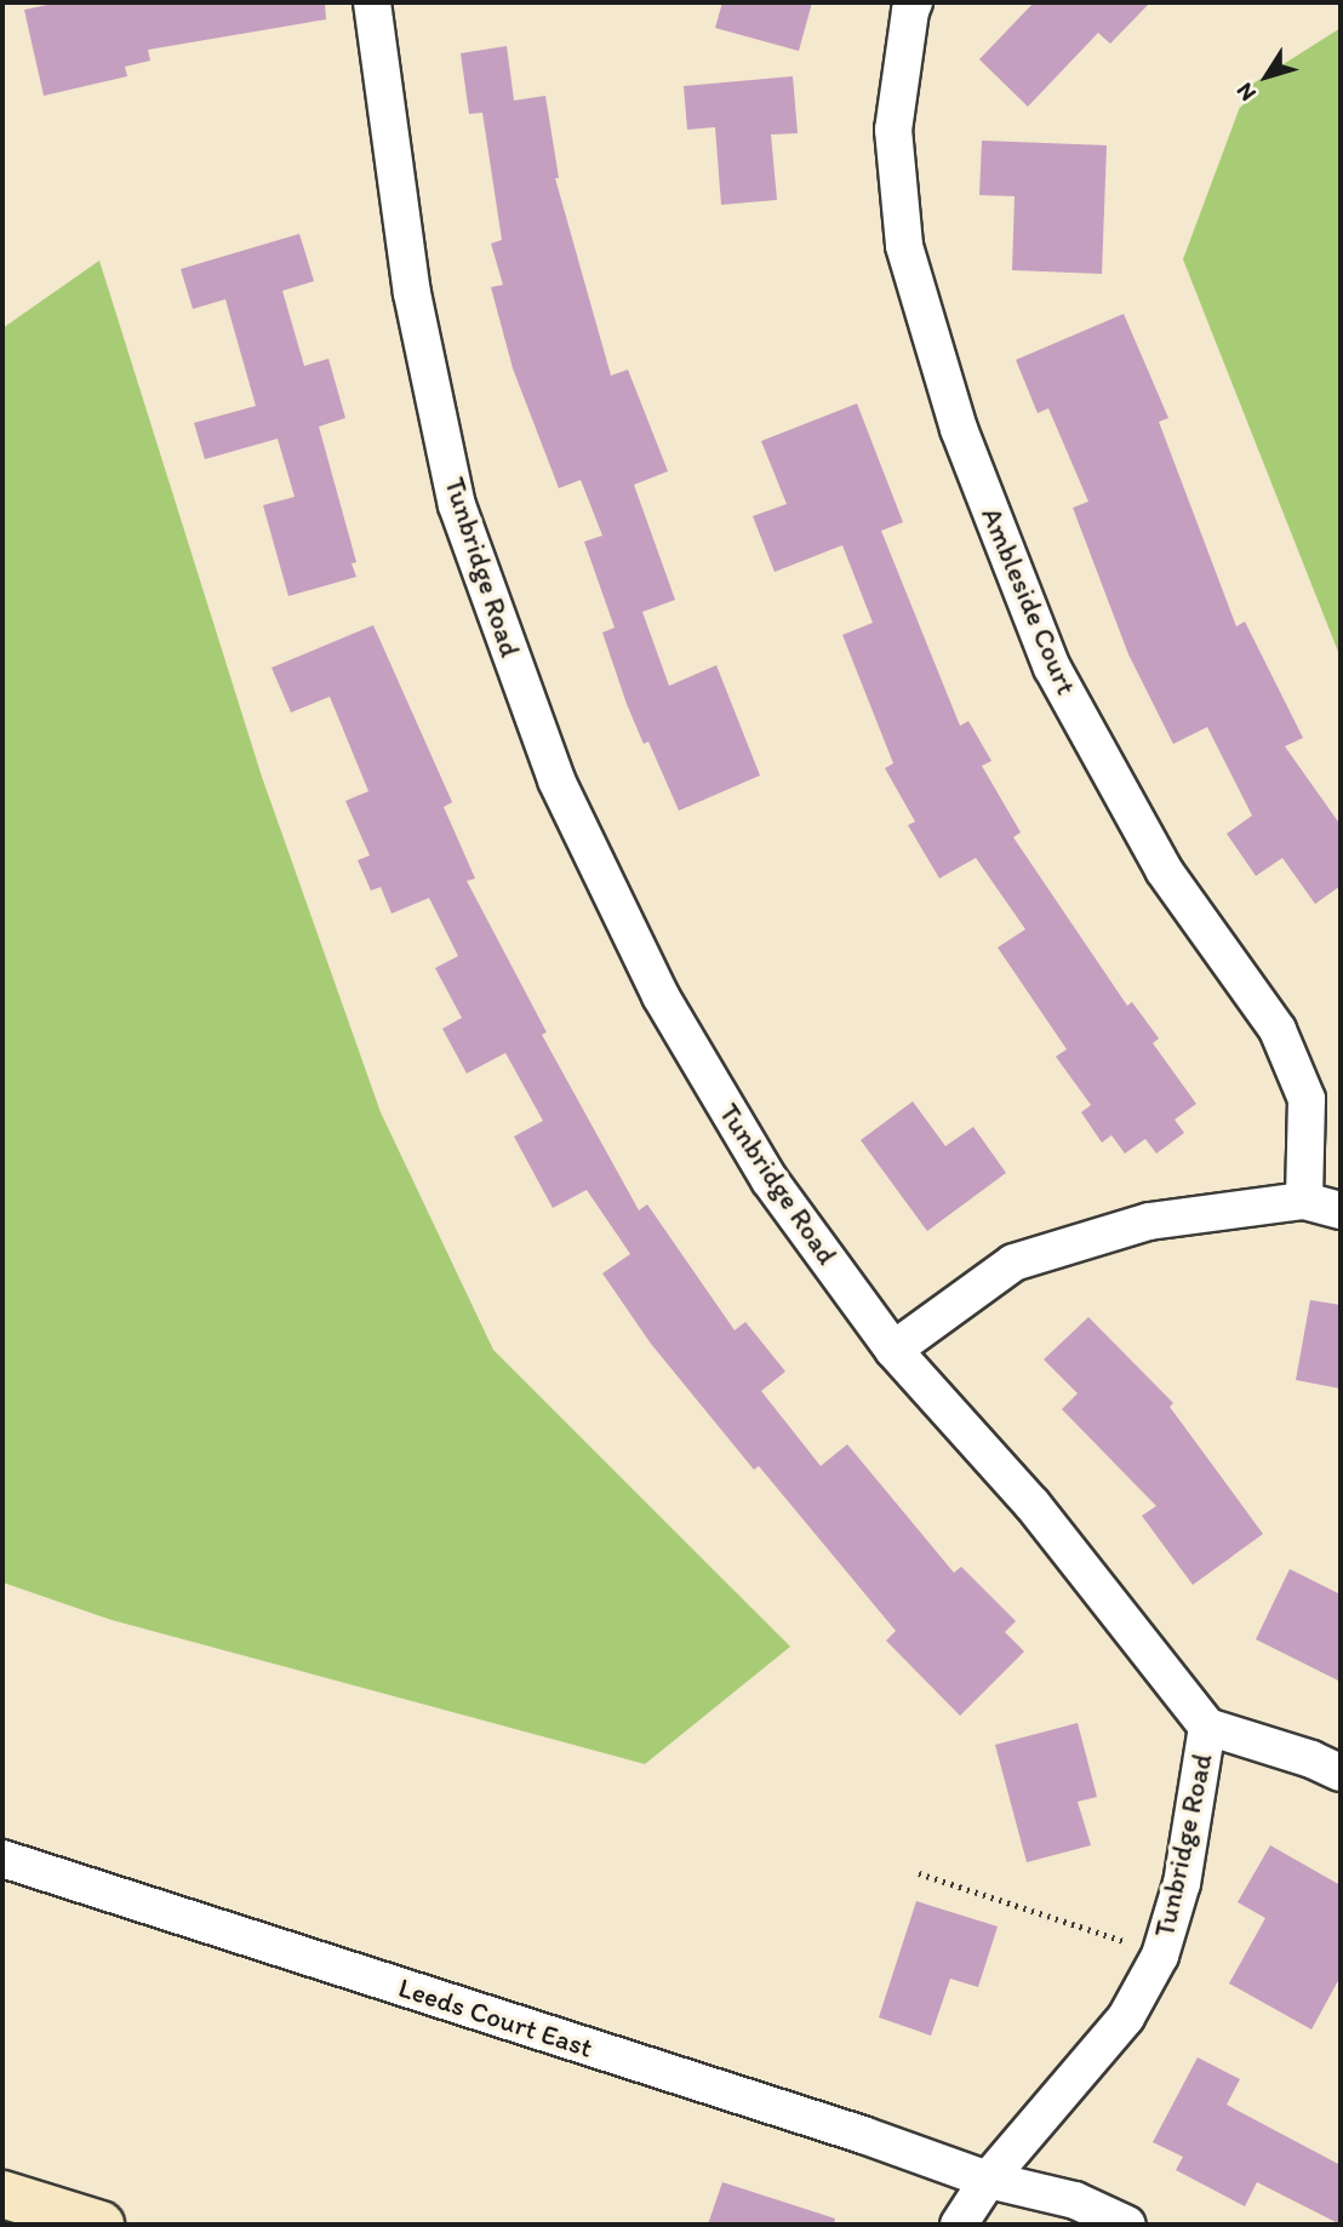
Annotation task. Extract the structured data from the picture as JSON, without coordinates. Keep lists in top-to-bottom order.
{
  "streets": {
    "street": ["Tunbridge Road", "Ambleside Court", "Leeds Court East"]
  },
  "crossings": [
    ["Tunbridge Road", "Leeds Court East"]
  ],
  "north": "bottom left"
}
